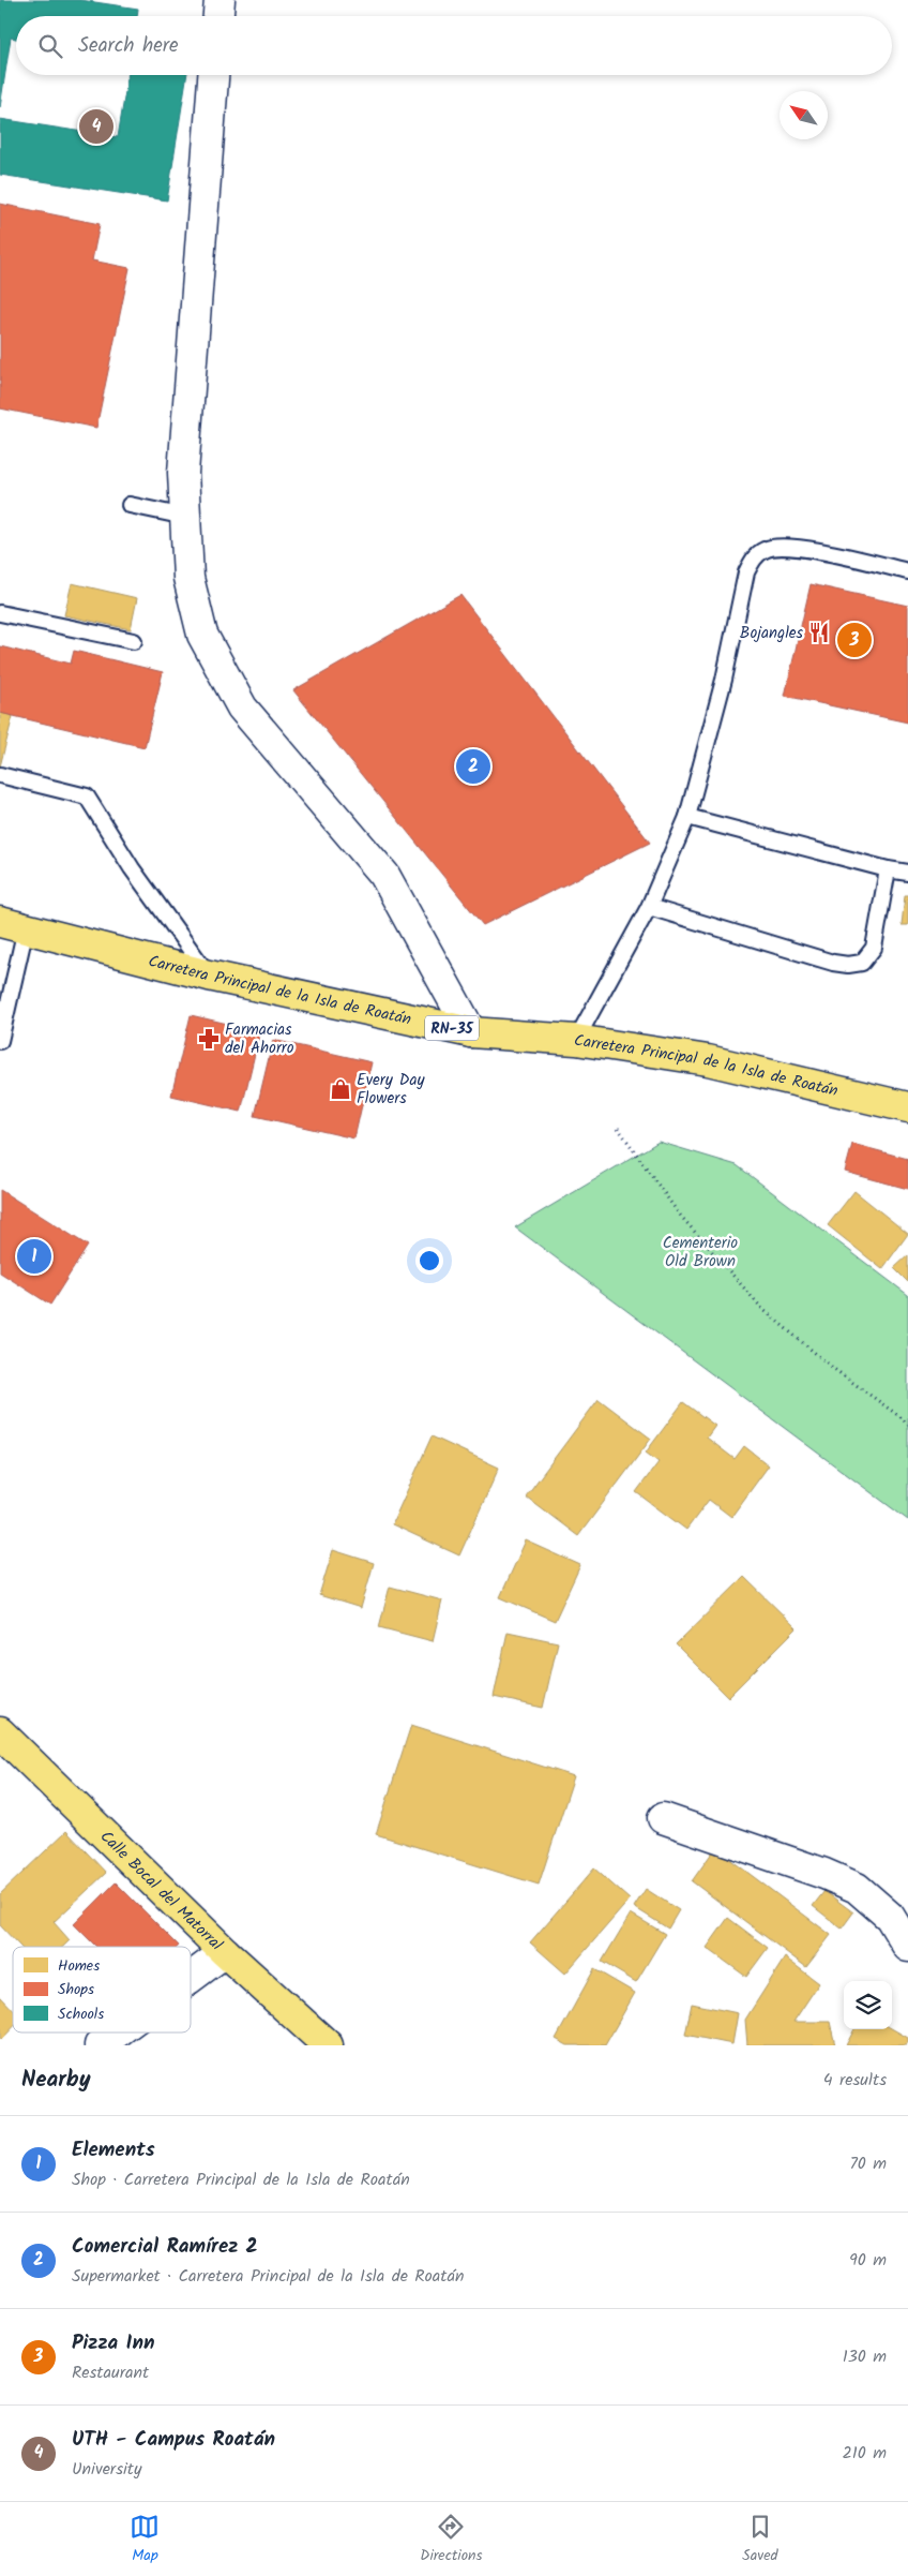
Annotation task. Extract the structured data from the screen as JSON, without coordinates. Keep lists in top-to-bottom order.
{
  "streets": {
    "main road": ["Carretera Principal de la Isla de Roatán", "RN-35", "Calle Bocal del Matorral"]
  },
  "parks": ["Cementerio Old Brown"],
  "places": {
    "restaurant": ["Bojangles"],
    "pharmacy": ["Farmacias del Ahorro"],
    "shop": ["Every Day Flowers"]
  },
  "legend": ["Homes", "Shops", "Schools"],
  "north": "top left",
  "page": {
    "search": "Search here",
    "pins": [
      "4",
      "3",
      "2",
      "1"
    ],
    "heading": ["Nearby", "4 results"],
    "list": [
      {
        "mark": "1",
        "name": "Elements",
        "note": "Shop · Carretera Principal de la Isla de Roatán",
        "value": "70 m"
      },
      {
        "mark": "2",
        "name": "Comercial Ramírez 2",
        "note": "Supermarket · Carretera Principal de la Isla de Roatán",
        "value": "90 m"
      },
      {
        "mark": "3",
        "name": "Pizza Inn",
        "note": "Restaurant",
        "value": "130 m"
      },
      {
        "mark": "4",
        "name": "UTH - Campus Roatán",
        "note": "University",
        "value": "210 m"
      }
    ],
    "nav": ["Map", "Directions", "Saved"]
  }
}
